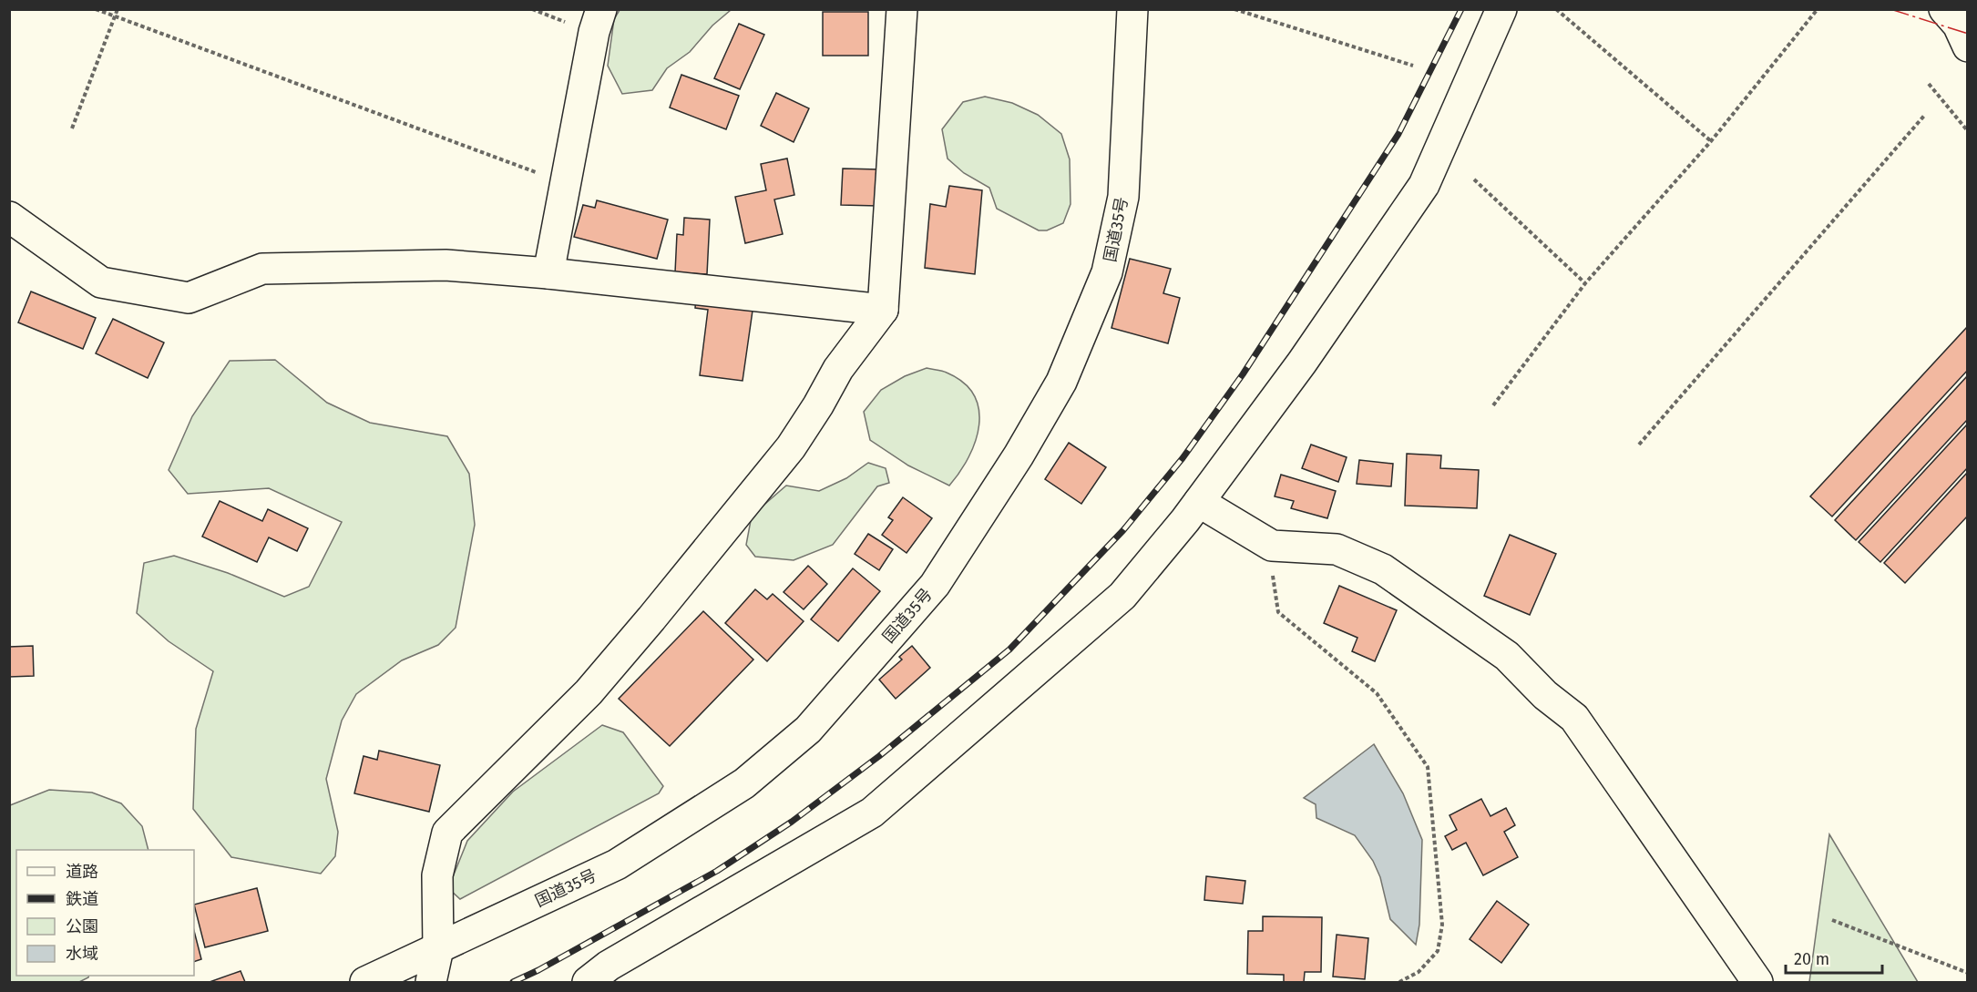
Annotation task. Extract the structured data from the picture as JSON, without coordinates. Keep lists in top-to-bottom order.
{
  "streets": {
    "main road": ["国道35号"]
  },
  "legend": [
    "道路",
    "鉄道",
    "公園",
    "水域"
  ],
  "scale_bar": "20 m"
}
